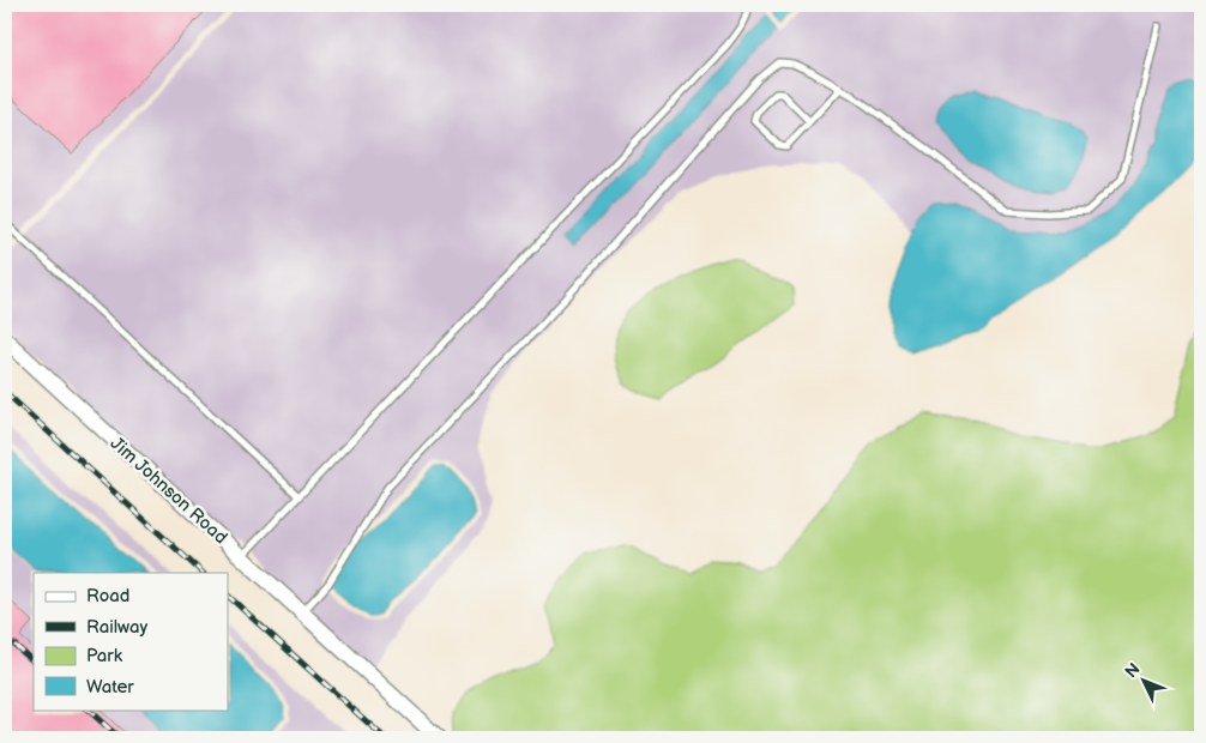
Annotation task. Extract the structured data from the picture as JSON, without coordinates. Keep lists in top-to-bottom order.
{
  "streets": {
    "street": ["Jim Johnson Road"]
  },
  "legend": [
    "Road",
    "Railway",
    "Park",
    "Water"
  ],
  "north": "top left"
}
